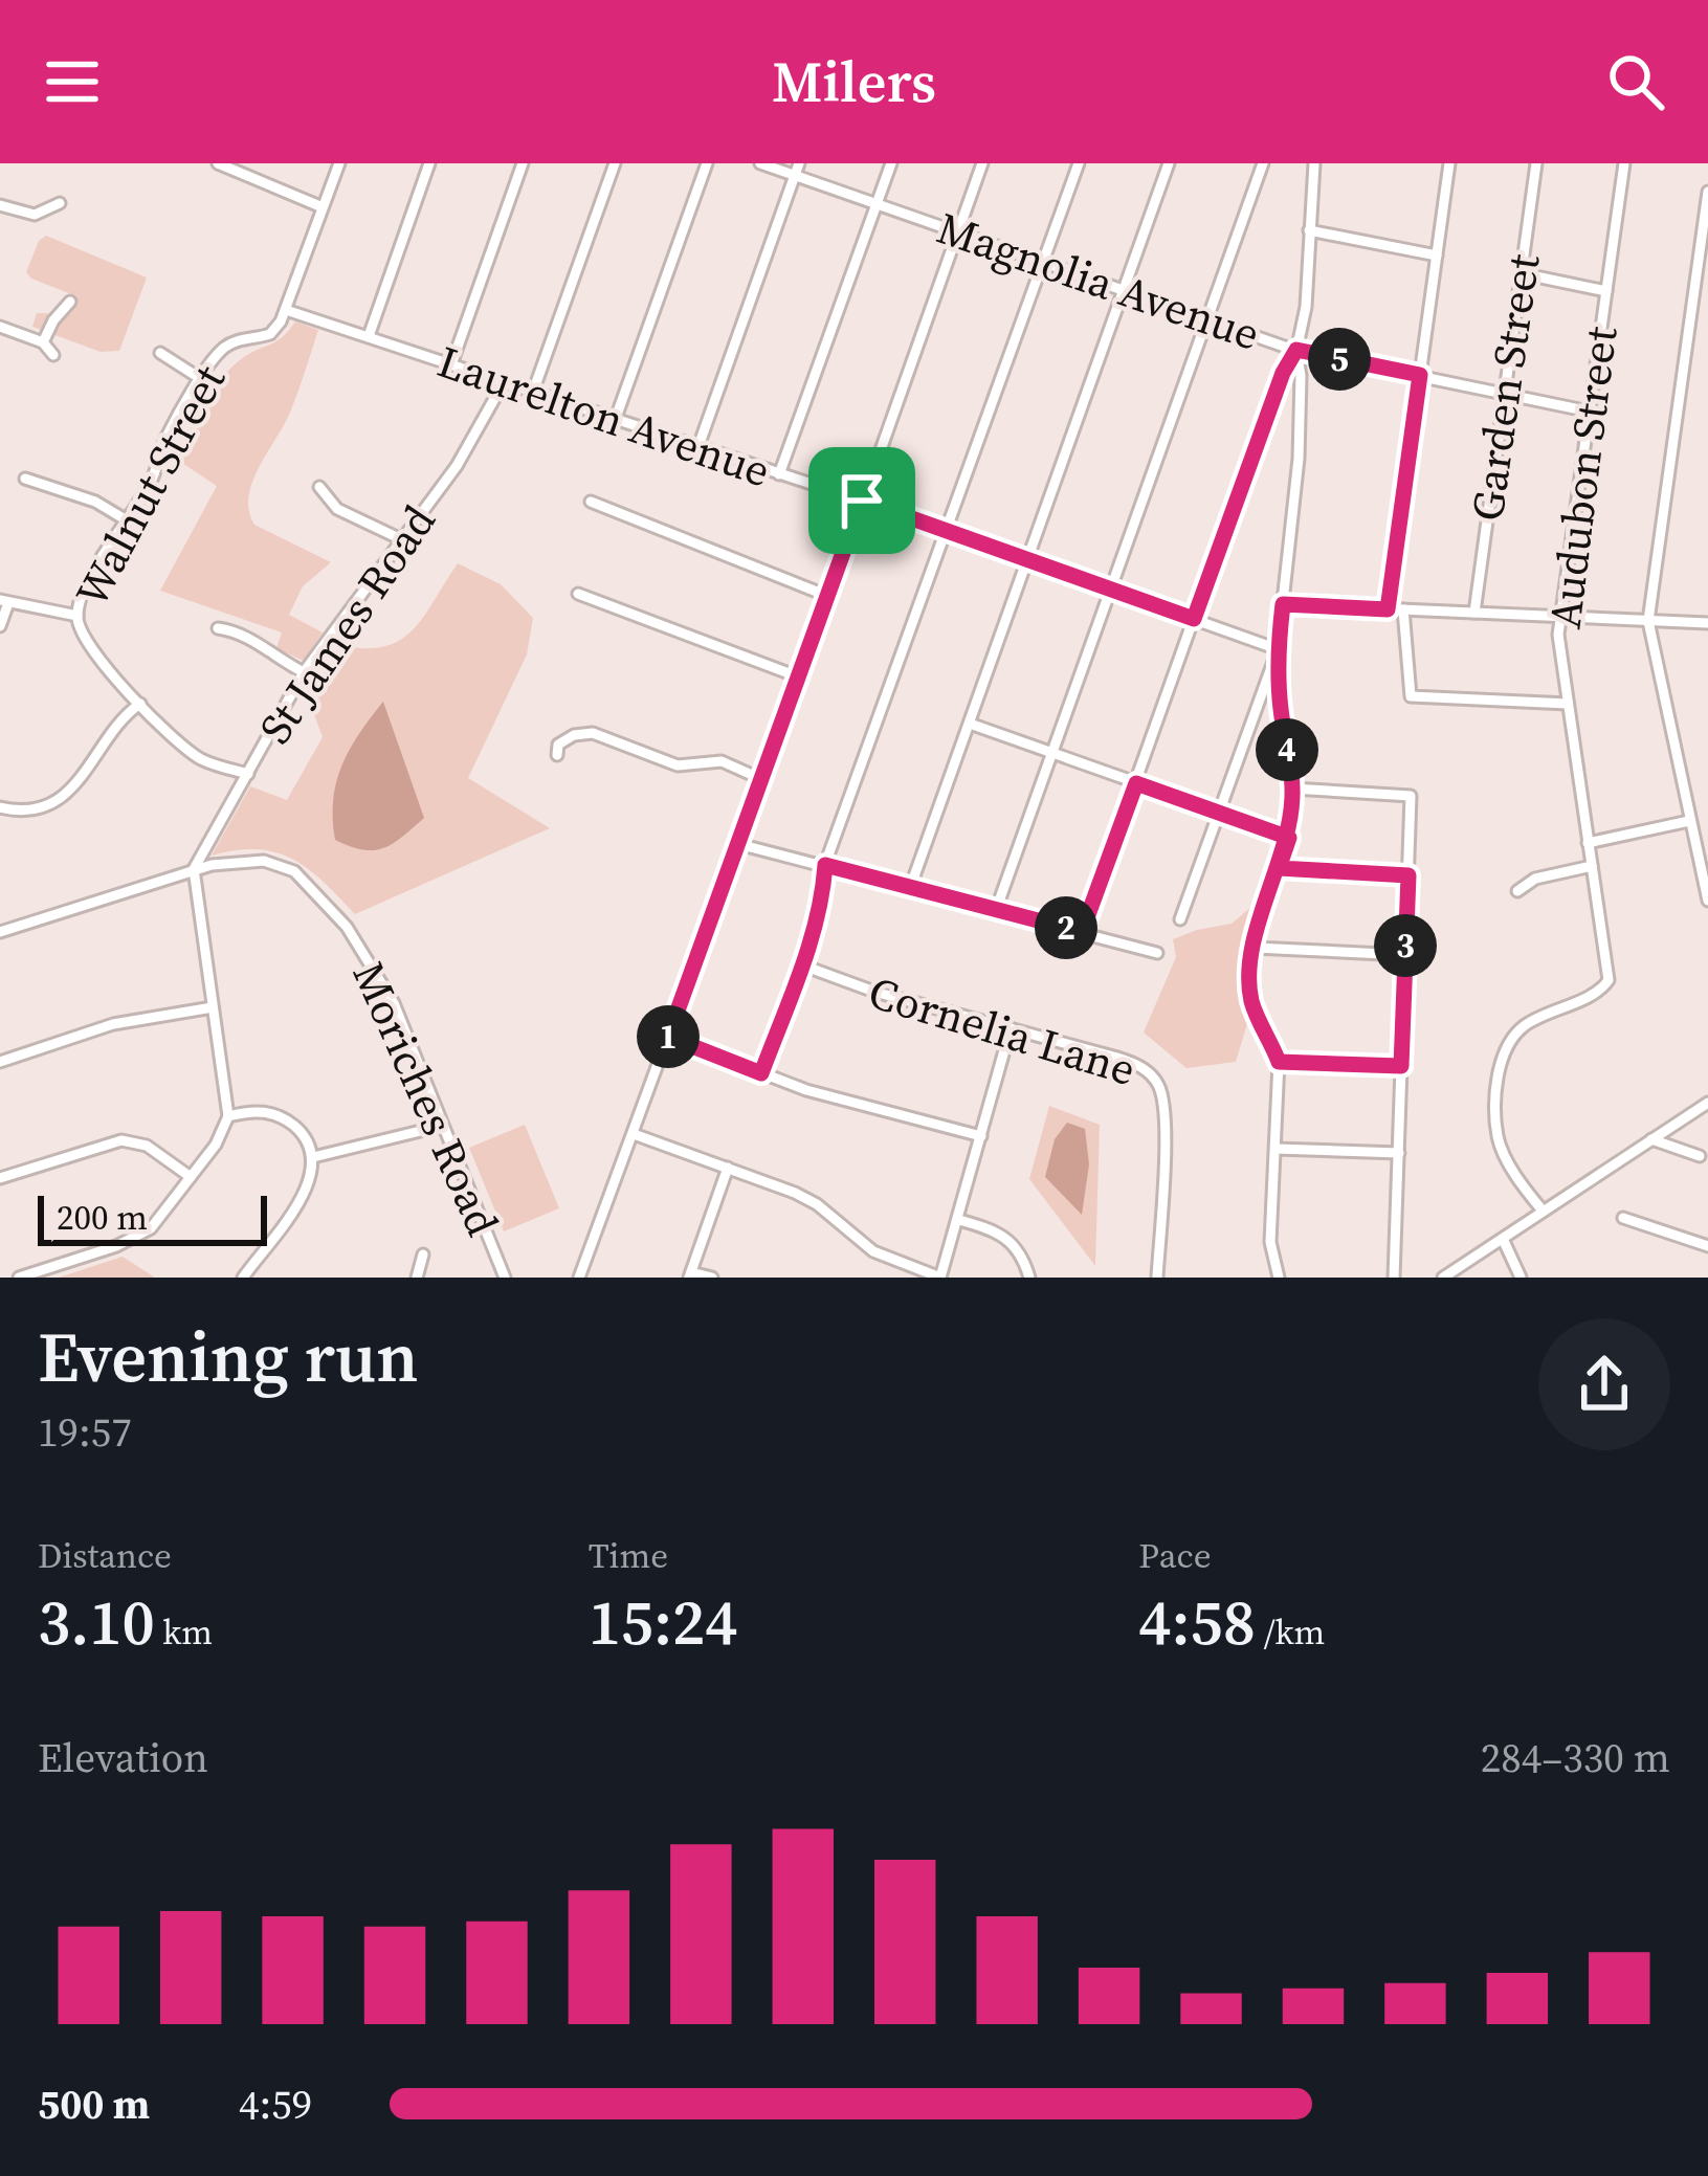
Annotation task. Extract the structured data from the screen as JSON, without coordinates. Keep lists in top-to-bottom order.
{
  "streets": {
    "street": [
      "Magnolia Avenue",
      "Garden Street",
      "Laurelton Avenue",
      "Audubon Street",
      "Walnut Street",
      "St James Road",
      "Cornelia Lane",
      "Moriches Road"
    ]
  },
  "crossings": [
    ["Magnolia Avenue", "Garden Street"],
    ["Magnolia Avenue", "Audubon Street"],
    ["Laurelton Avenue", "Walnut Street"],
    ["Laurelton Avenue", "St James Road"],
    ["Walnut Street", "St James Road"],
    ["St James Road", "Moriches Road"]
  ],
  "scale_bar": "200 m",
  "page": {
    "header": "Milers",
    "pins": [
      "5",
      "4",
      "2",
      "3",
      "1"
    ],
    "scale": "200 m",
    "heading": ["Evening run", "19:57"],
    "stats": [
      ["Distance", "3.10 km"],
      ["Time", "15:24"],
      ["Pace", "4:58 /km"]
    ],
    "chart": ["Elevation", "284–330 m"],
    "list": [
      {
        "name": "500 m",
        "note": "4:59"
      }
    ]
  }
}
